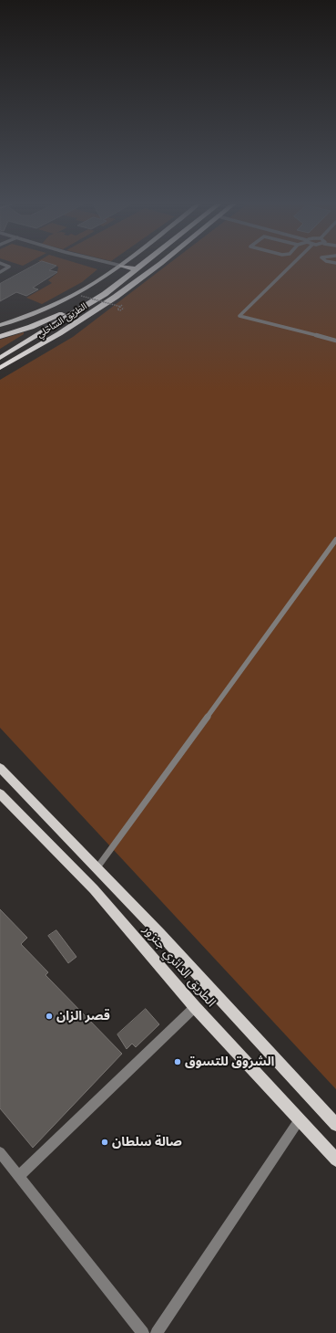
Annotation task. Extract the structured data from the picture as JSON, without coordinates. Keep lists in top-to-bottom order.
{
  "streets": {
    "highway": ["الطريق الساحلي"],
    "main road": ["الطريق الدائري جنزور"]
  },
  "places": ["قصر الزان", "الشروق للتسوق", "صالة سلطان"]
}
